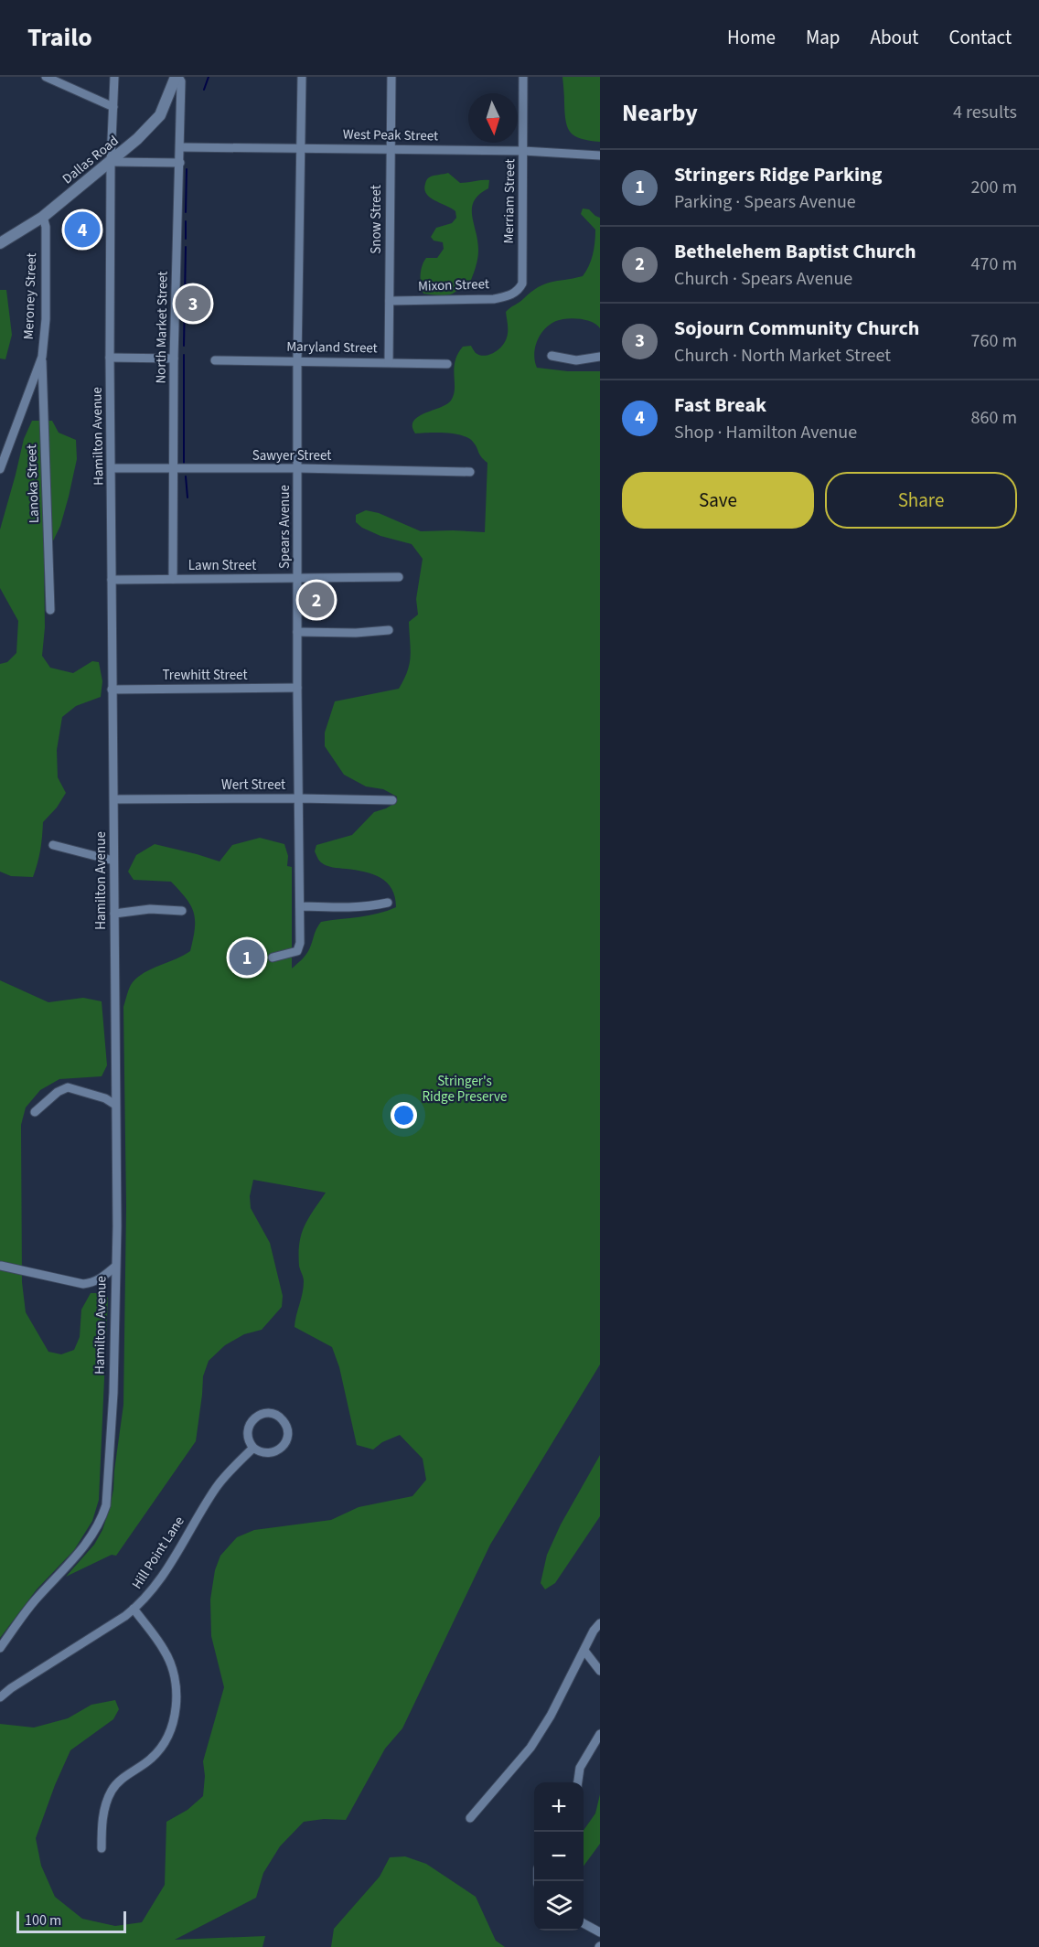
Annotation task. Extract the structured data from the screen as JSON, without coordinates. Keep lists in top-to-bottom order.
{
  "streets": {
    "street": [
      "West Peak Street",
      "Dallas Road",
      "Merriam Street",
      "Snow Street",
      "Mixon Street",
      "Meroney Street",
      "North Market Street",
      "Maryland Street",
      "Hamilton Avenue",
      "Sawyer Street",
      "Lanoka Street",
      "Spears Avenue",
      "Lawn Street",
      "Trewhitt Street",
      "Wert Street",
      "Hill Point Lane"
    ]
  },
  "crossings": [
    ["West Peak Street", "Merriam Street"],
    ["West Peak Street", "Snow Street"],
    ["West Peak Street", "North Market Street"],
    ["West Peak Street", "Spears Avenue"],
    ["Dallas Road", "Meroney Street"],
    ["Dallas Road", "North Market Street"],
    ["Dallas Road", "Hamilton Avenue"],
    ["Merriam Street", "Mixon Street"],
    ["Snow Street", "Mixon Street"],
    ["Snow Street", "Maryland Street"],
    ["Meroney Street", "Lanoka Street"],
    ["North Market Street", "Sawyer Street"],
    ["North Market Street", "Lawn Street"],
    ["Maryland Street", "Spears Avenue"],
    ["Hamilton Avenue", "Sawyer Street"],
    ["Hamilton Avenue", "Lawn Street"],
    ["Hamilton Avenue", "Trewhitt Street"],
    ["Hamilton Avenue", "Wert Street"],
    ["Sawyer Street", "Spears Avenue"],
    ["Spears Avenue", "Lawn Street"],
    ["Spears Avenue", "Trewhitt Street"],
    ["Spears Avenue", "Wert Street"]
  ],
  "parks": ["Stringer's Ridge Preserve"],
  "scale_bar": "100 m",
  "north": "bottom",
  "page": {
    "header": "Trailo",
    "nav": [
      "Home",
      "Map",
      "About",
      "Contact"
    ],
    "heading": ["Nearby", "4 results"],
    "list": [
      {
        "mark": "1",
        "name": "Stringers Ridge Parking",
        "note": "Parking · Spears Avenue",
        "value": "200 m"
      },
      {
        "mark": "2",
        "name": "Bethelehem Baptist Church",
        "note": "Church · Spears Avenue",
        "value": "470 m"
      },
      {
        "mark": "3",
        "name": "Sojourn Community Church",
        "note": "Church · North Market Street",
        "value": "760 m"
      },
      {
        "mark": "4",
        "name": "Fast Break",
        "note": "Shop · Hamilton Avenue",
        "value": "860 m"
      }
    ],
    "pins": [
      "4",
      "3",
      "2",
      "1"
    ],
    "buttons": ["Save", "Share"],
    "map_buttons": ["+", "−"],
    "scale": "100 m"
  }
}
